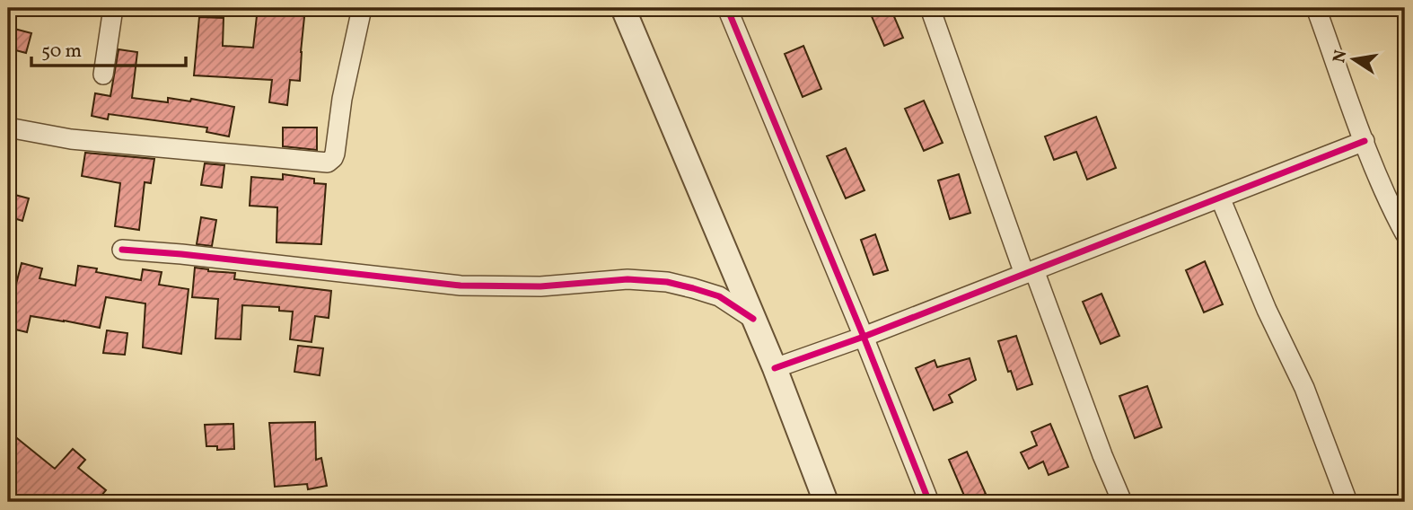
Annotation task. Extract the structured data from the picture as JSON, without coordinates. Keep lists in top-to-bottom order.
{
  "scale_bar": "50 m",
  "north": "left"
}
